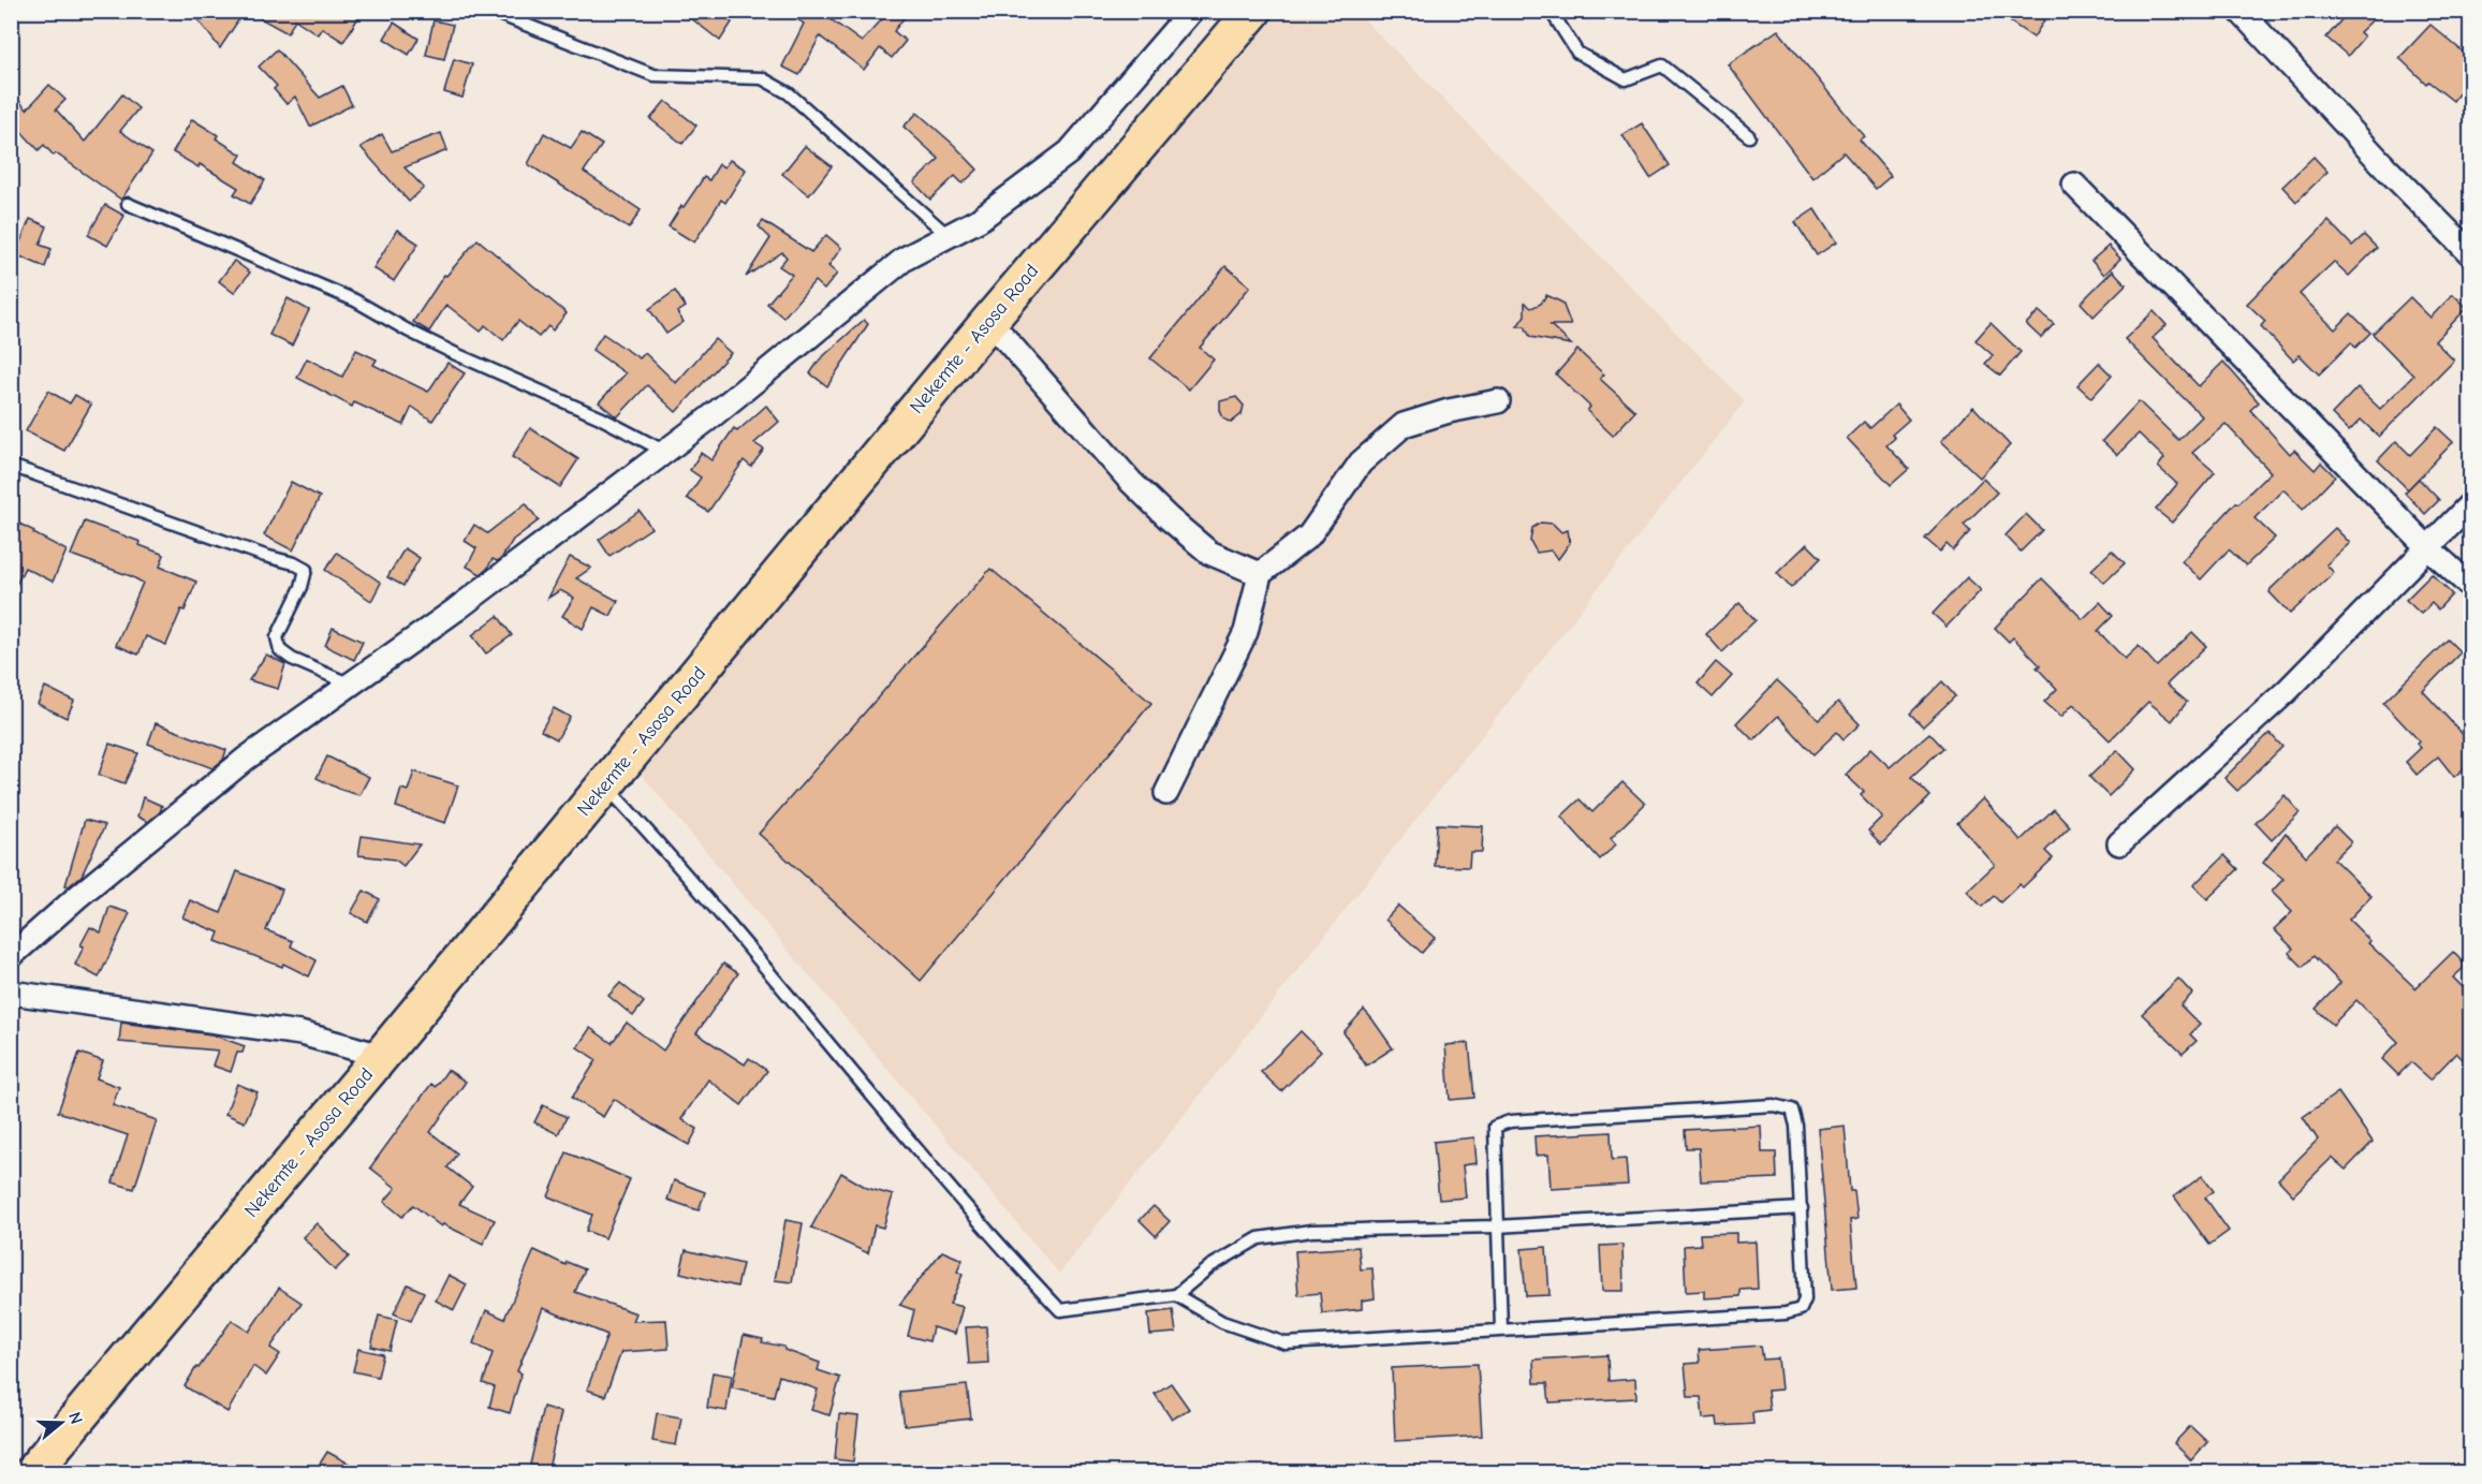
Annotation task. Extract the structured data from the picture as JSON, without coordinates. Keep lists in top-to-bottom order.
{
  "streets": {
    "highway": ["Nekemte - Asosa Road"]
  },
  "north": "right"
}
